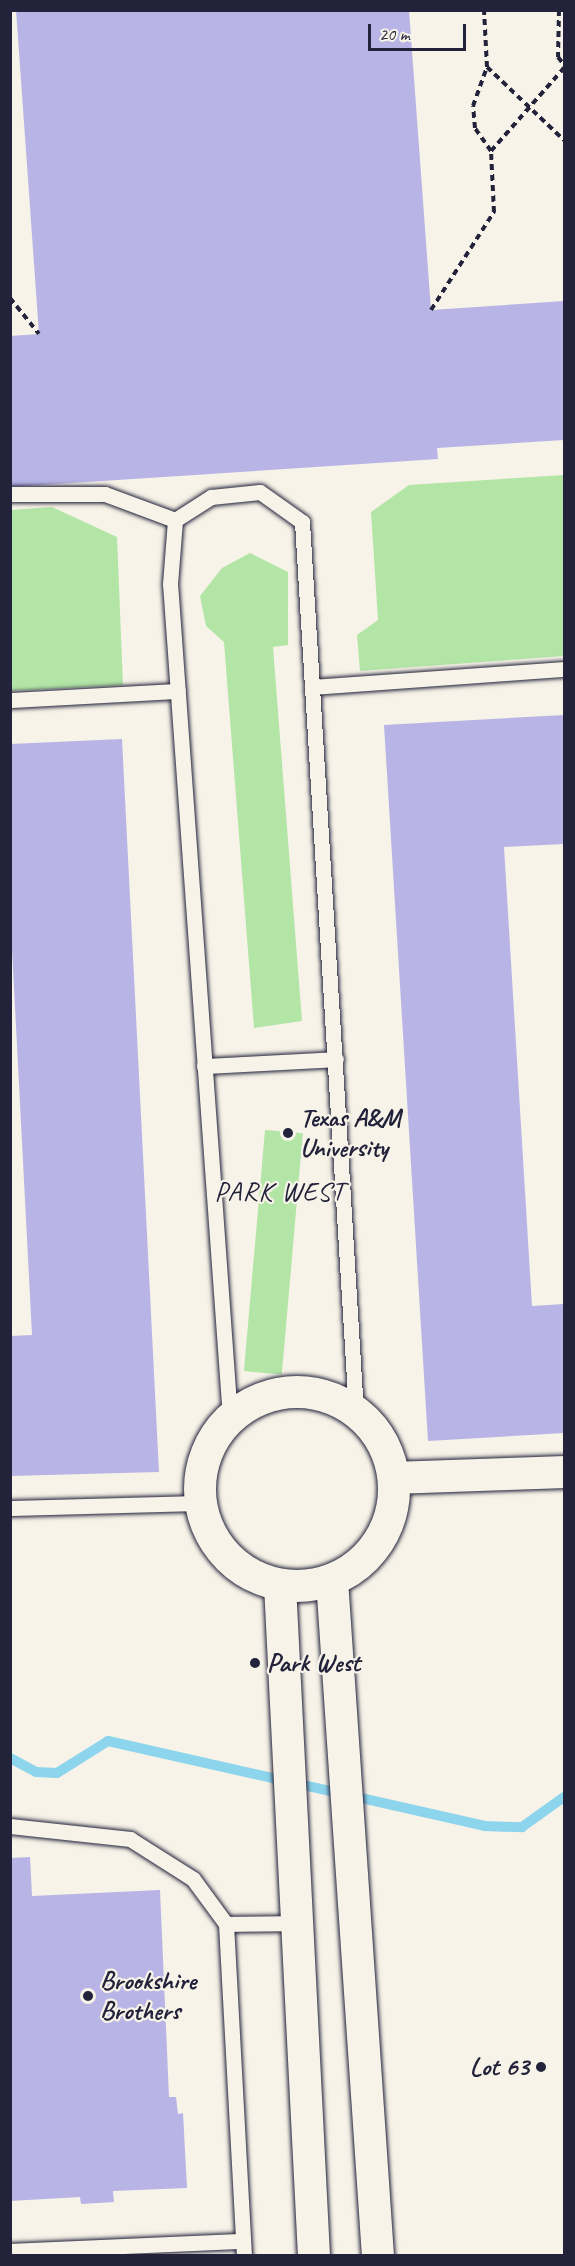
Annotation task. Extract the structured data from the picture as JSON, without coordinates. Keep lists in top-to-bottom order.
{
  "districts": ["PARK WEST"],
  "places": [
    "Texas A&M University",
    "Park West",
    "Brookshire Brothers",
    "Lot 63"
  ],
  "scale_bar": "20 m"
}
